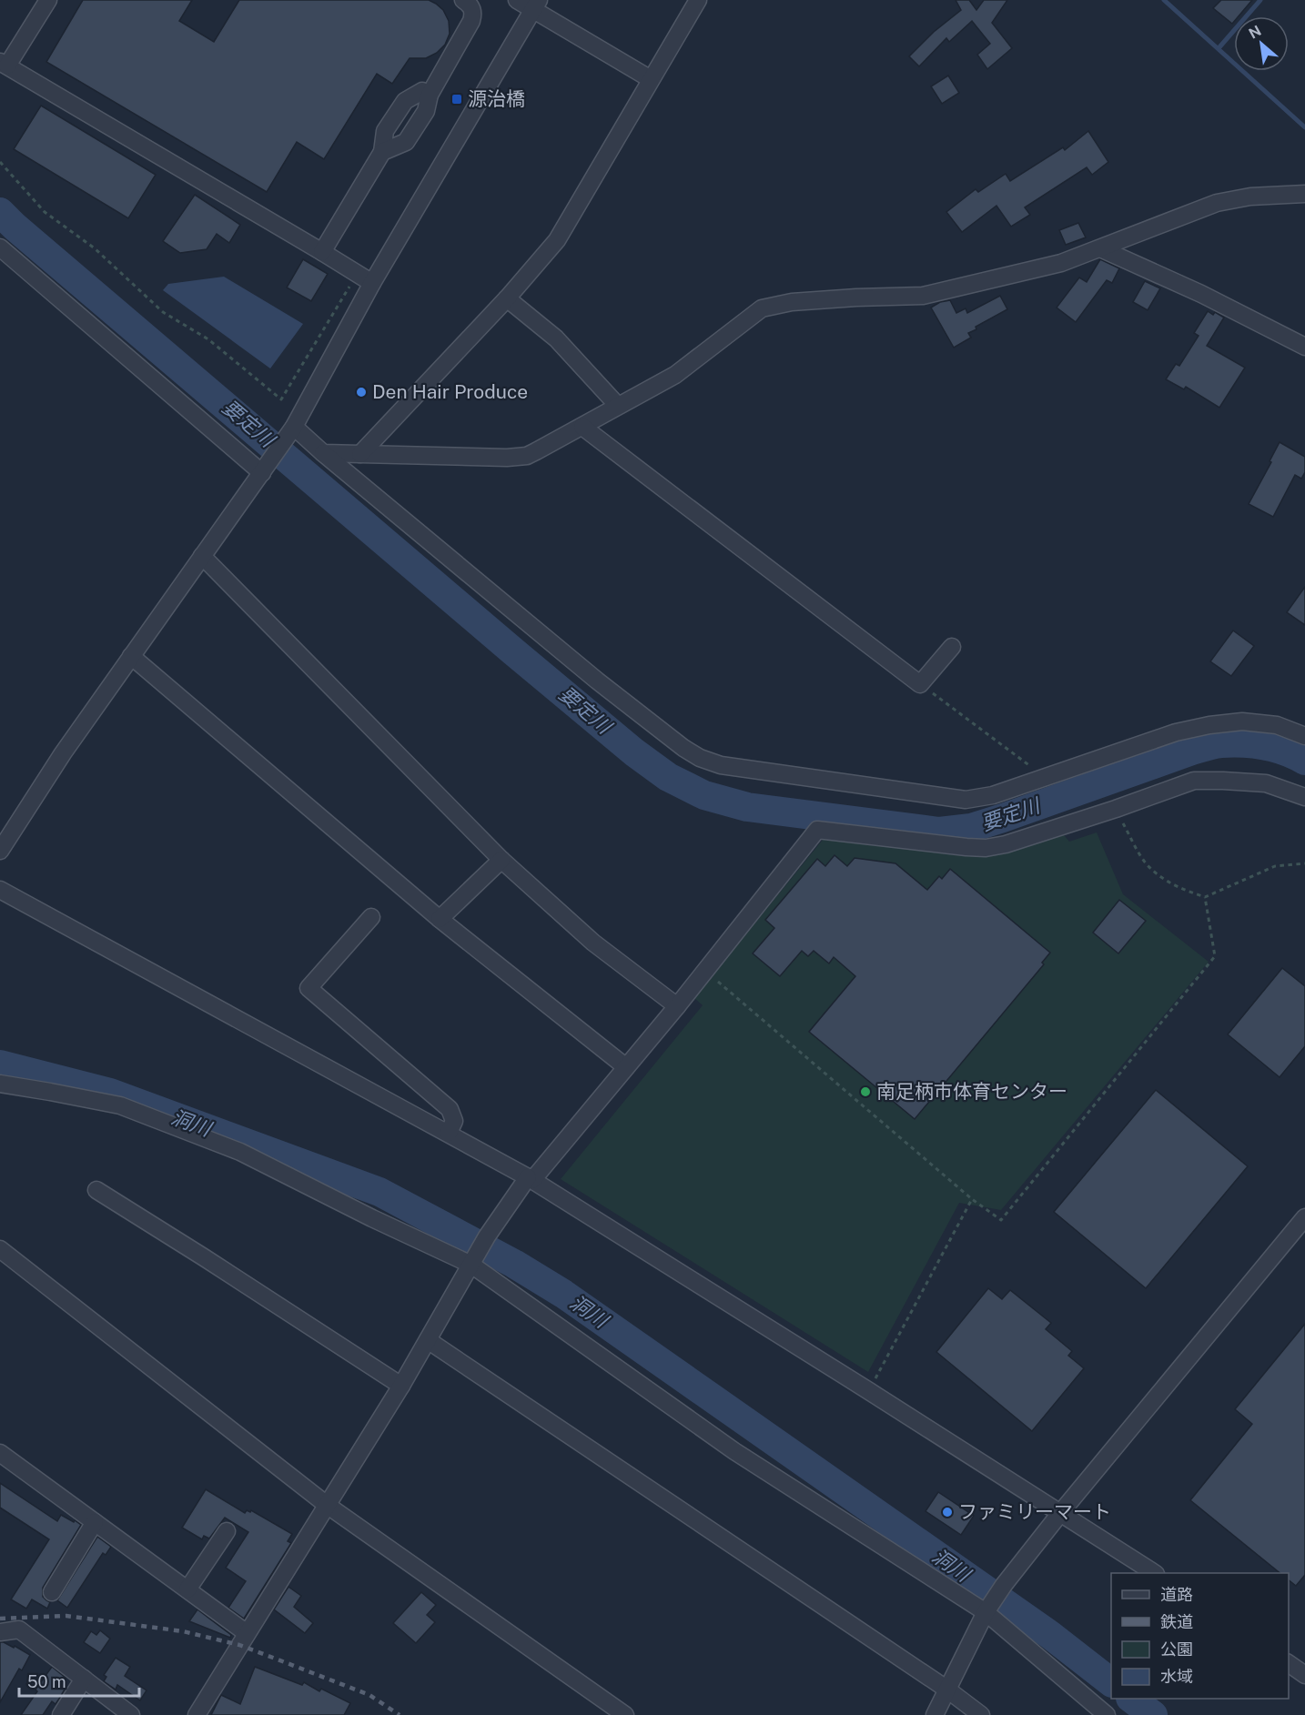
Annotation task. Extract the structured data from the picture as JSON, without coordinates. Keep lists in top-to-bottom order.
{
  "water": ["要定川", "洞川"],
  "places": {
    "transit": ["源治橋"],
    "other": ["Den Hair Produce", "南足柄市体育センター", "ファミリーマート"]
  },
  "legend": [
    "道路",
    "鉄道",
    "公園",
    "水域"
  ],
  "scale_bar": "50 m",
  "north": "top left"
}
